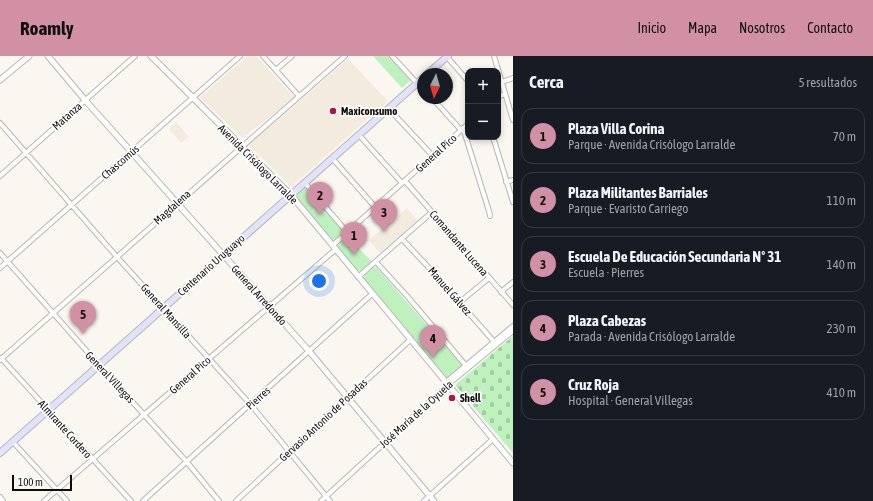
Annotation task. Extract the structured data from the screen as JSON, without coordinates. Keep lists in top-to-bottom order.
{
  "streets": {
    "main road": ["Centenario Uruguayo"],
    "street": [
      "Matanza",
      "General Pico",
      "Chascomús",
      "Avenida Crisólogo Larralde",
      "Magdalena",
      "Comandante Lucena",
      "Manuel Gálvez",
      "General Arredondo",
      "General Mansilla",
      "General Villegas",
      "Pierres",
      "José María de la Oyuela",
      "Gervasio Antonio de Posadas",
      "Almirante Cordero"
    ]
  },
  "crossings": [
    ["Matanza", "General Arredondo"],
    ["Matanza", "General Mansilla"],
    ["General Pico", "Avenida Crisólogo Larralde"],
    ["General Pico", "Comandante Lucena"],
    ["General Pico", "General Arredondo"],
    ["General Pico", "General Mansilla"],
    ["General Pico", "General Villegas"],
    ["General Pico", "Almirante Cordero"],
    ["Chascomús", "Avenida Crisólogo Larralde"],
    ["Chascomús", "General Arredondo"],
    ["Chascomús", "General Mansilla"],
    ["Chascomús", "General Villegas"],
    ["Avenida Crisólogo Larralde", "Magdalena"],
    ["Avenida Crisólogo Larralde", "Centenario Uruguayo"],
    ["Avenida Crisólogo Larralde", "Pierres"],
    ["Avenida Crisólogo Larralde", "José María de la Oyuela"],
    ["Avenida Crisólogo Larralde", "Gervasio Antonio de Posadas"],
    ["Magdalena", "General Arredondo"],
    ["Magdalena", "General Mansilla"],
    ["Magdalena", "General Villegas"],
    ["Magdalena", "Almirante Cordero"],
    ["Comandante Lucena", "Centenario Uruguayo"],
    ["Centenario Uruguayo", "General Arredondo"],
    ["Centenario Uruguayo", "General Mansilla"],
    ["Centenario Uruguayo", "General Villegas"],
    ["Centenario Uruguayo", "Almirante Cordero"],
    ["Manuel Gálvez", "José María de la Oyuela"],
    ["General Arredondo", "Pierres"],
    ["General Arredondo", "José María de la Oyuela"],
    ["General Arredondo", "Gervasio Antonio de Posadas"],
    ["General Mansilla", "Pierres"],
    ["General Mansilla", "José María de la Oyuela"],
    ["General Mansilla", "Gervasio Antonio de Posadas"],
    ["General Villegas", "Pierres"]
  ],
  "places": ["Maxiconsumo", "Shell"],
  "scale_bar": "100 m",
  "north": "bottom",
  "page": {
    "header": "Roamly",
    "nav": [
      "Inicio",
      "Mapa",
      "Nosotros",
      "Contacto"
    ],
    "heading": ["Cerca", "5 resultados"],
    "map_buttons": ["+", "−"],
    "list": [
      {
        "mark": "1",
        "name": "Plaza Villa Corina",
        "note": "Parque · Avenida Crisólogo Larralde",
        "value": "70 m"
      },
      {
        "mark": "2",
        "name": "Plaza Militantes Barriales",
        "note": "Parque · Evaristo Carriego",
        "value": "110 m"
      },
      {
        "mark": "3",
        "name": "Escuela De Educación Secundaria Nº 31",
        "note": "Escuela · Pierres",
        "value": "140 m"
      },
      {
        "mark": "4",
        "name": "Plaza Cabezas",
        "note": "Parada · Avenida Crisólogo Larralde",
        "value": "230 m"
      },
      {
        "mark": "5",
        "name": "Cruz Roja",
        "note": "Hospital · General Villegas",
        "value": "410 m"
      }
    ],
    "pins": [
      "2",
      "3",
      "1",
      "5",
      "4"
    ],
    "scale": "100 m"
  }
}
